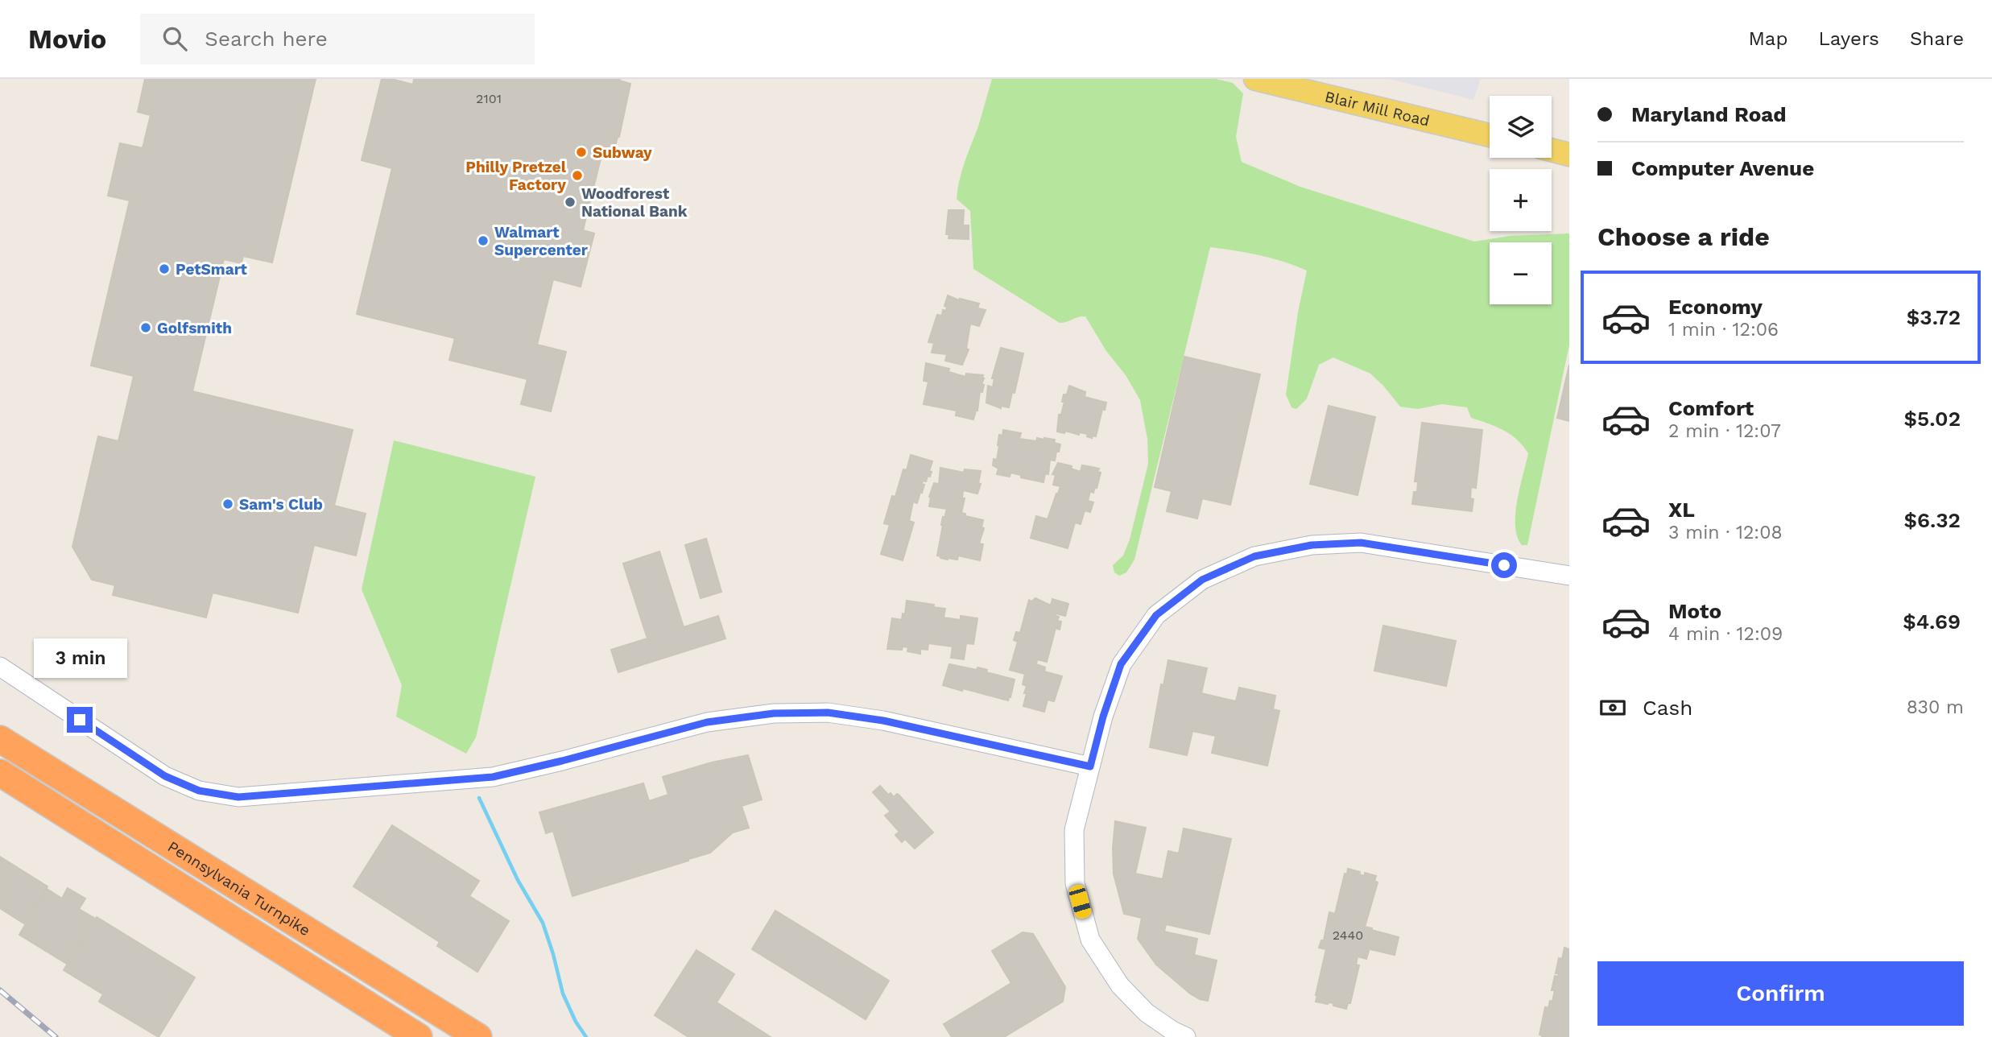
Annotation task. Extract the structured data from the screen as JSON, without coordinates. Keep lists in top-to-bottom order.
{
  "streets": {
    "highway": ["Pennsylvania Turnpike"],
    "main road": ["Blair Mill Road"]
  },
  "places": [
    "Subway",
    "Philly Pretzel Factory",
    "Woodforest National Bank",
    "Walmart Supercenter",
    "PetSmart",
    "Golfsmith",
    "Sam's Club"
  ],
  "house_numbers": ["2101", "2440"],
  "page": {
    "header": "Movio",
    "search": "Search here",
    "nav": ["Map", "Layers", "Share"],
    "banner": ["Maryland Road", "Computer Avenue"],
    "map_buttons": ["+", "−"],
    "heading": "Choose a ride",
    "list": [
      {
        "name": "Economy",
        "note": "1 min · 12:06",
        "value": "$3.72"
      },
      {
        "name": "Comfort",
        "note": "2 min · 12:07",
        "value": "$5.02"
      },
      {
        "name": "XL",
        "note": "3 min · 12:08",
        "value": "$6.32"
      },
      {
        "name": "Moto",
        "note": "4 min · 12:09",
        "value": "$4.69"
      }
    ],
    "bubble": "3 min",
    "pay": ["Cash", "830 m"],
    "buttons": "Confirm"
  }
}
